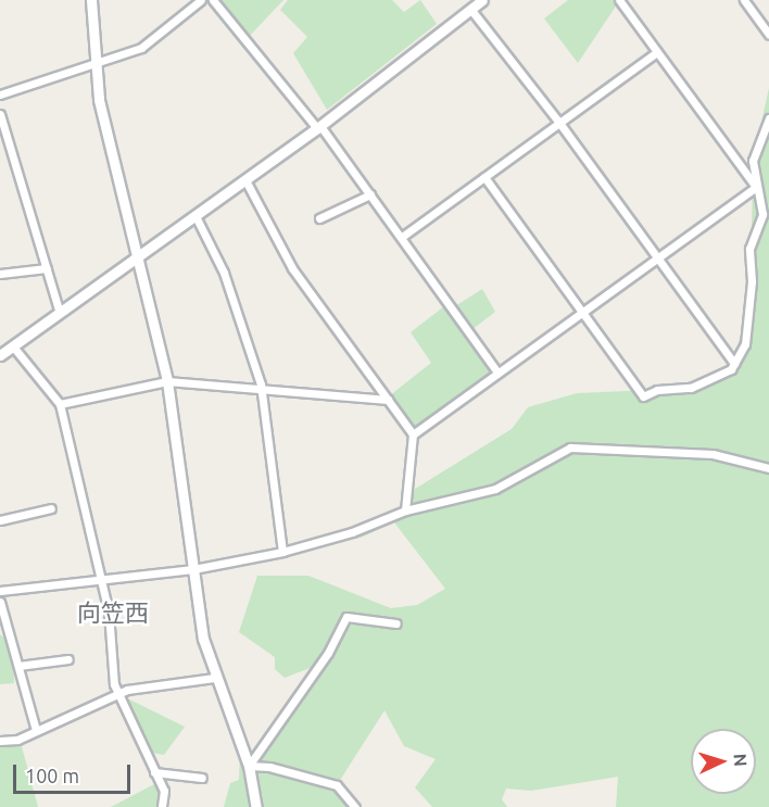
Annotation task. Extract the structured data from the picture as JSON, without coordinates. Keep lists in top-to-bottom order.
{
  "districts": ["向笠西"],
  "scale_bar": "100 m",
  "north": "right"
}
